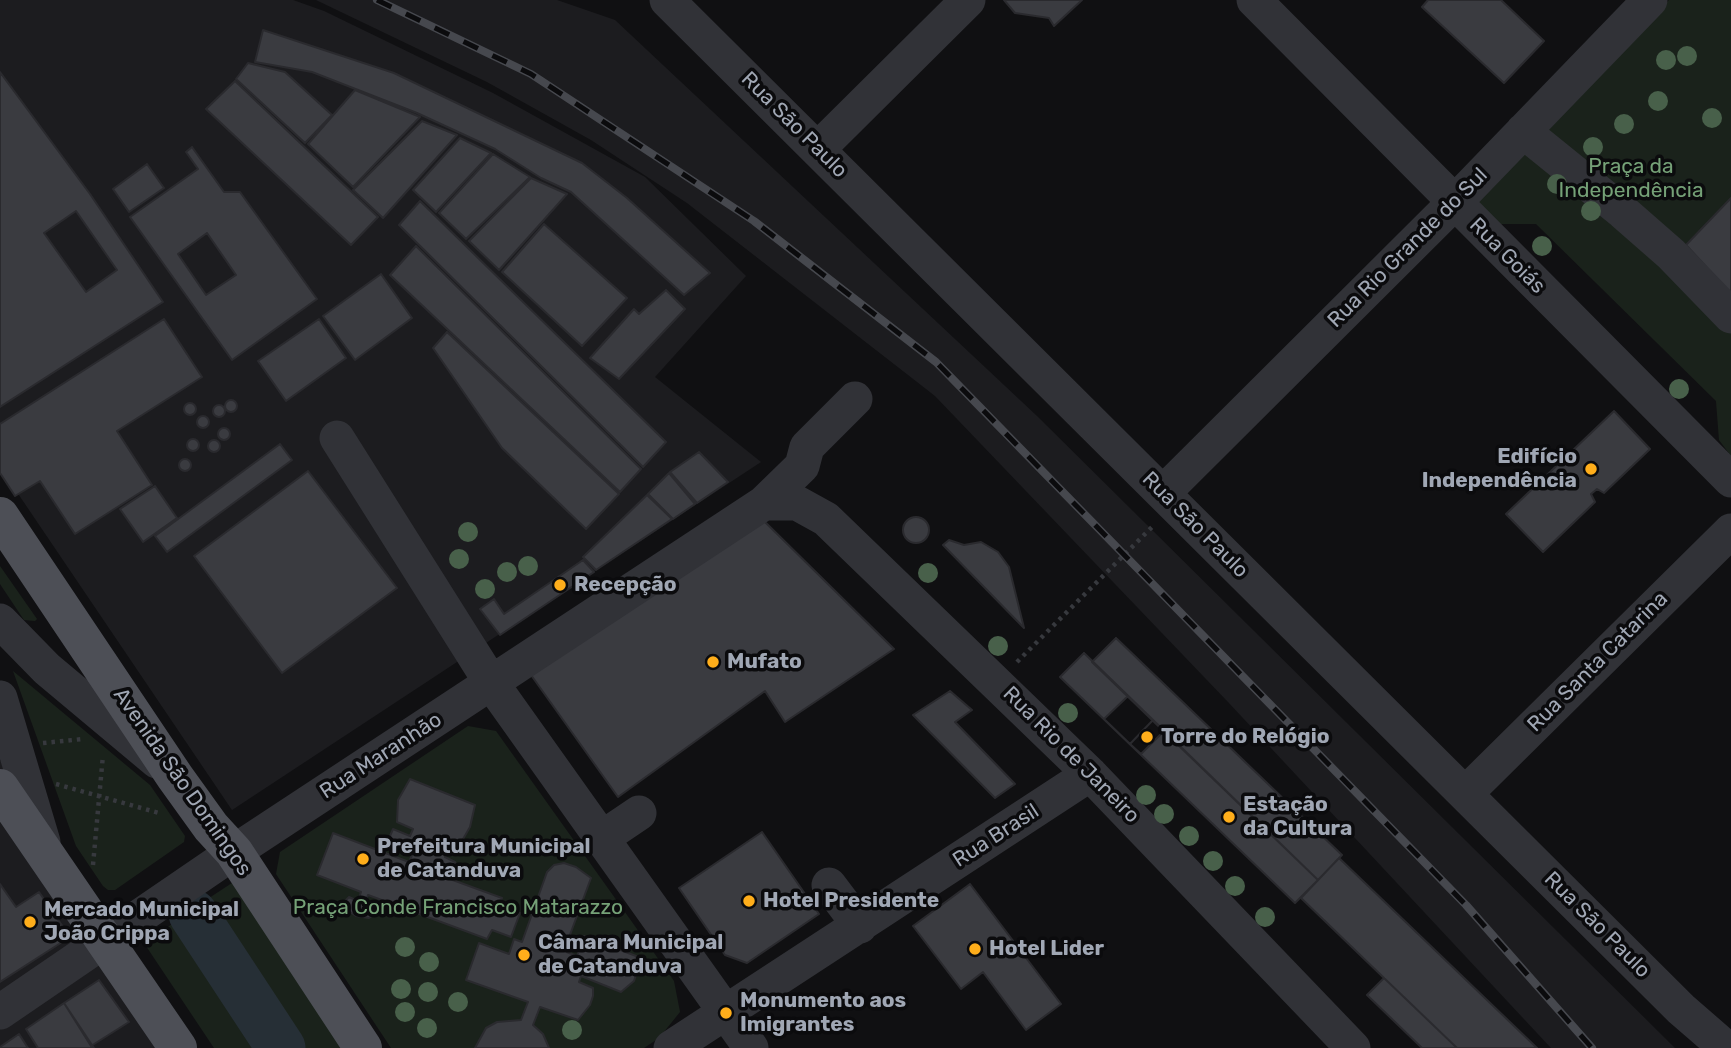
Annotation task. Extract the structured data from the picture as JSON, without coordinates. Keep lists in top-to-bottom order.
{
  "streets": {
    "main road": ["Avenida São Domingos"],
    "street": [
      "Rua São Paulo",
      "Rua Rio Grande do Sul",
      "Rua Goiás",
      "Rua Santa Catarina",
      "Rua Rio de Janeiro",
      "Rua Maranhão",
      "Rua Brasil"
    ]
  },
  "crossings": [
    ["Rua São Paulo", "Rua Rio Grande do Sul"],
    ["Rua São Paulo", "Rua Santa Catarina"],
    ["Rua Rio Grande do Sul", "Rua Goiás"],
    ["Rua Rio de Janeiro", "Rua Maranhão"],
    ["Rua Rio de Janeiro", "Rua Brasil"],
    ["Rua Maranhão", "Avenida São Domingos"]
  ],
  "parks": ["Praça da Independência", "Praça Conde Francisco Matarazzo"],
  "places": [
    "Edifício Independência",
    "Recepção",
    "Mufato",
    "Torre do Relógio",
    "Estação da Cultura",
    "Prefeitura Municipal de Catanduva",
    "Hotel Presidente",
    "Mercado Municipal João Crippa",
    "Hotel Lider",
    "Câmara Municipal de Catanduva",
    "Monumento aos Imigrantes"
  ]
}
